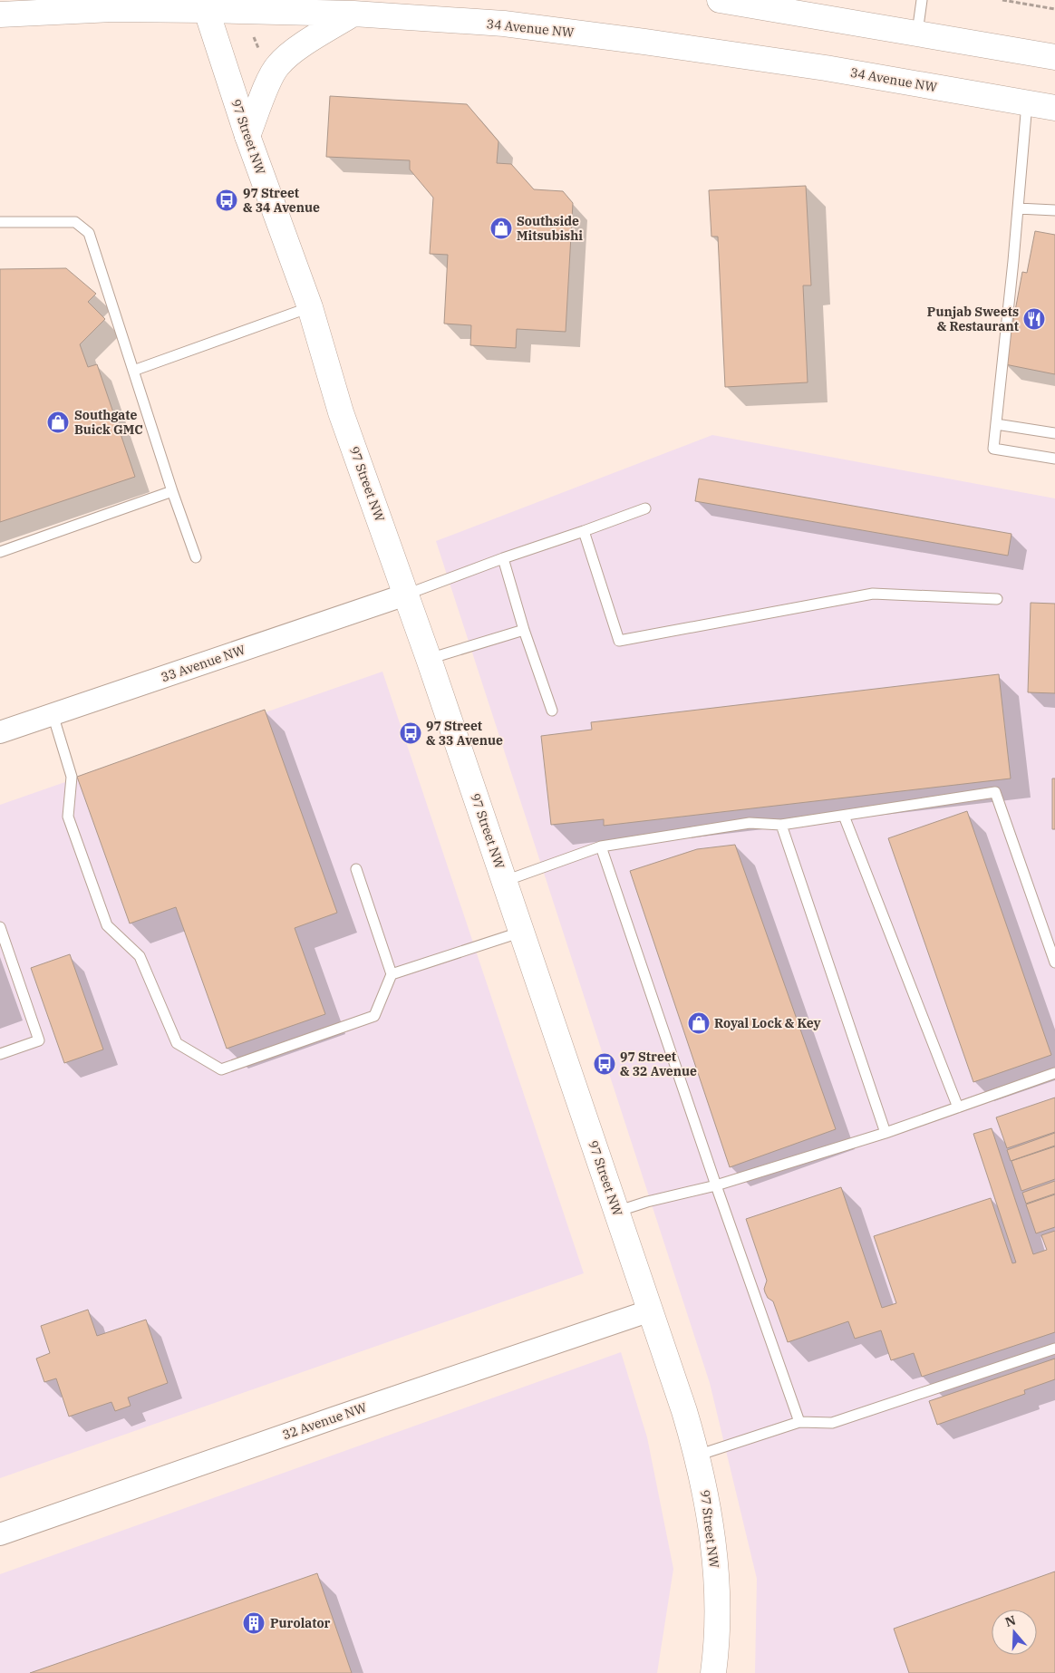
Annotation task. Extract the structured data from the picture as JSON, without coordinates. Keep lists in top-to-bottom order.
{
  "streets": {
    "street": [
      "34 Avenue NW",
      "97 Street NW",
      "33 Avenue NW",
      "32 Avenue NW"
    ]
  },
  "crossings": [
    ["34 Avenue NW", "97 Street NW"],
    ["97 Street NW", "33 Avenue NW"],
    ["97 Street NW", "32 Avenue NW"]
  ],
  "places": {
    "bus stop": ["97 Street & 34 Avenue", "97 Street & 33 Avenue", "97 Street & 32 Avenue"],
    "shop": ["Southside Mitsubishi", "Southgate Buick GMC", "Royal Lock & Key"],
    "restaurant": ["Punjab Sweets & Restaurant"],
    "building": ["Purolator"]
  },
  "north": "top"
}
